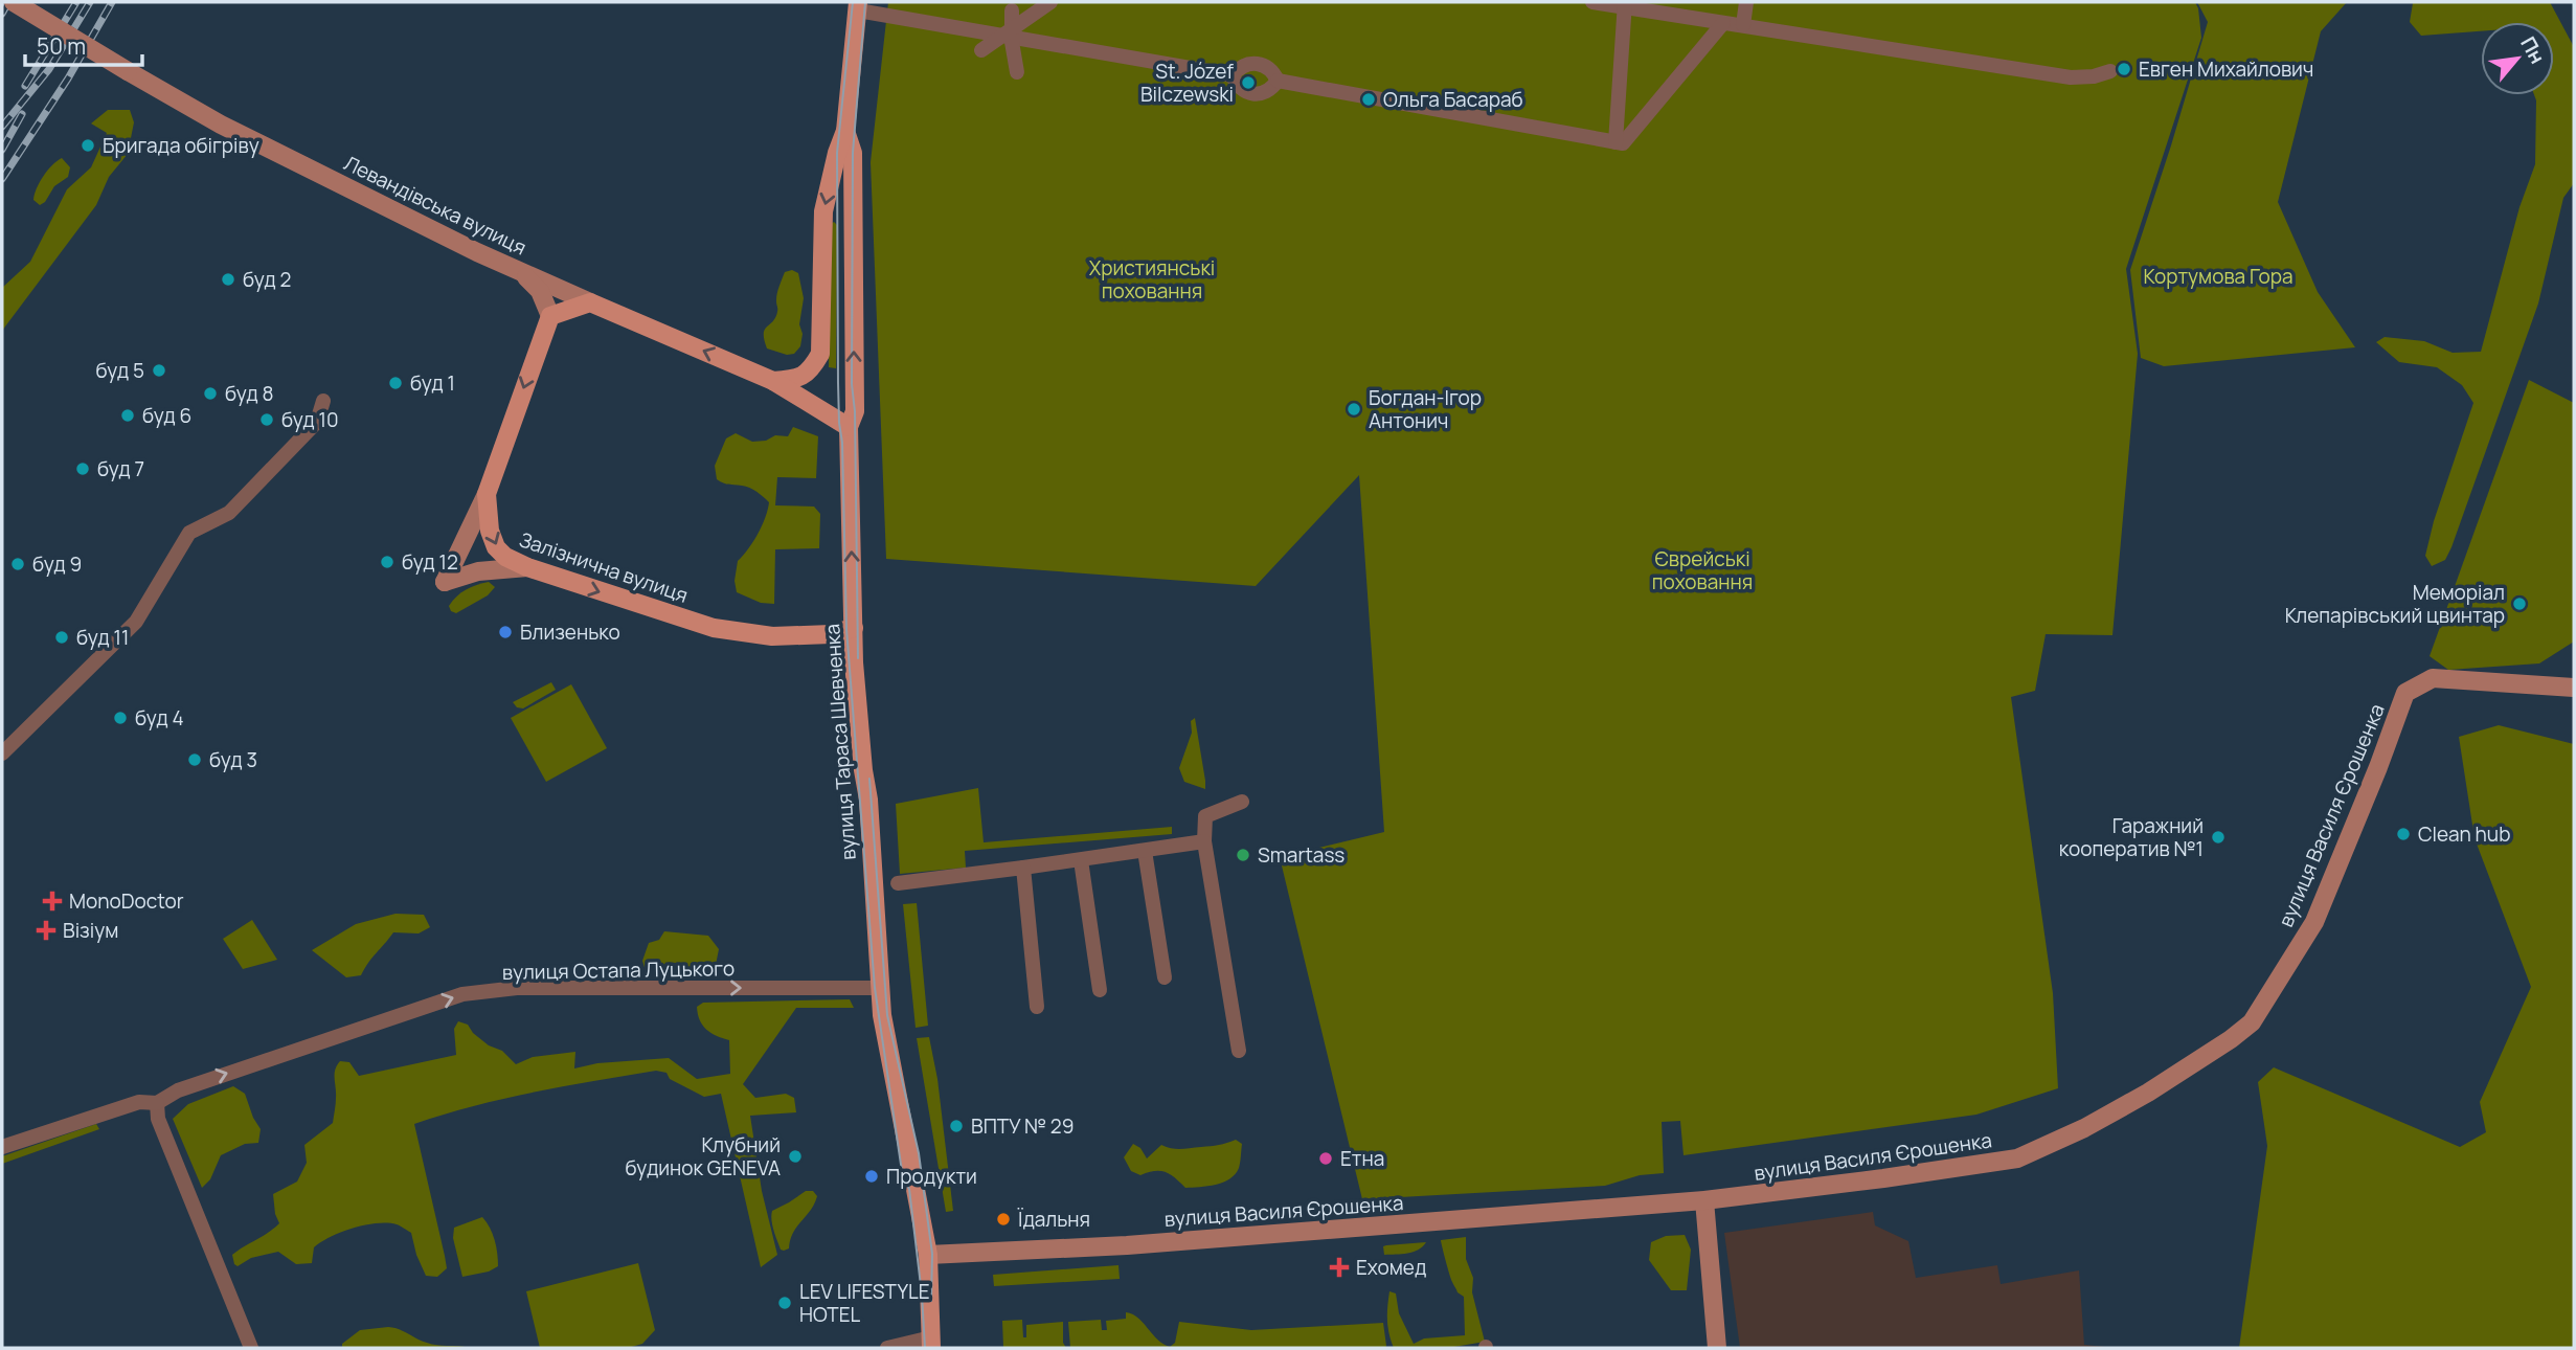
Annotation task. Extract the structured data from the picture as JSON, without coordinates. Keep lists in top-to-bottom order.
{
  "streets": {
    "main road": [
      "Левандівська вулиця",
      "Залізнична вулиця",
      "вулиця Тараса Шевченка",
      "вулиця Василя Єрошенка"
    ],
    "street": ["вулиця Остапа Луцького"]
  },
  "crossings": [
    ["Левандівська вулиця", "вулиця Тараса Шевченка"],
    ["Залізнична вулиця", "вулиця Тараса Шевченка"],
    ["вулиця Тараса Шевченка", "вулиця Василя Єрошенка"],
    ["вулиця Тараса Шевченка", "вулиця Остапа Луцького"]
  ],
  "one_way": ["вулиця Остапа Луцького"],
  "parks": ["Християнські поховання", "Кортумова Гора", "Єврейські поховання"],
  "places": {
    "other": [
      "Евген Михайлович",
      "St. Józef Bilczewski",
      "Ольга Басараб",
      "Бригада обігріву",
      "буд 2",
      "буд 5",
      "буд 1",
      "буд 8",
      "Богдан-Ігор Антонич",
      "буд 6",
      "буд 10",
      "буд 7",
      "буд 12",
      "буд 9",
      "Меморіал Клепарівський цвинтар",
      "Близенько",
      "буд 11",
      "буд 4",
      "буд 3",
      "Clean hub",
      "Гаражний кооператив №1",
      "Smartass",
      "ВПТУ № 29",
      "Клубний будинок GENEVA",
      "Етна",
      "Продукти",
      "Їдальня",
      "LEV LIFESTYLE HOTEL"
    ],
    "health": ["MonoDoctor", "Візіум", "Ехомед"]
  },
  "scale_bar": "50 m",
  "north": "top right"
}
